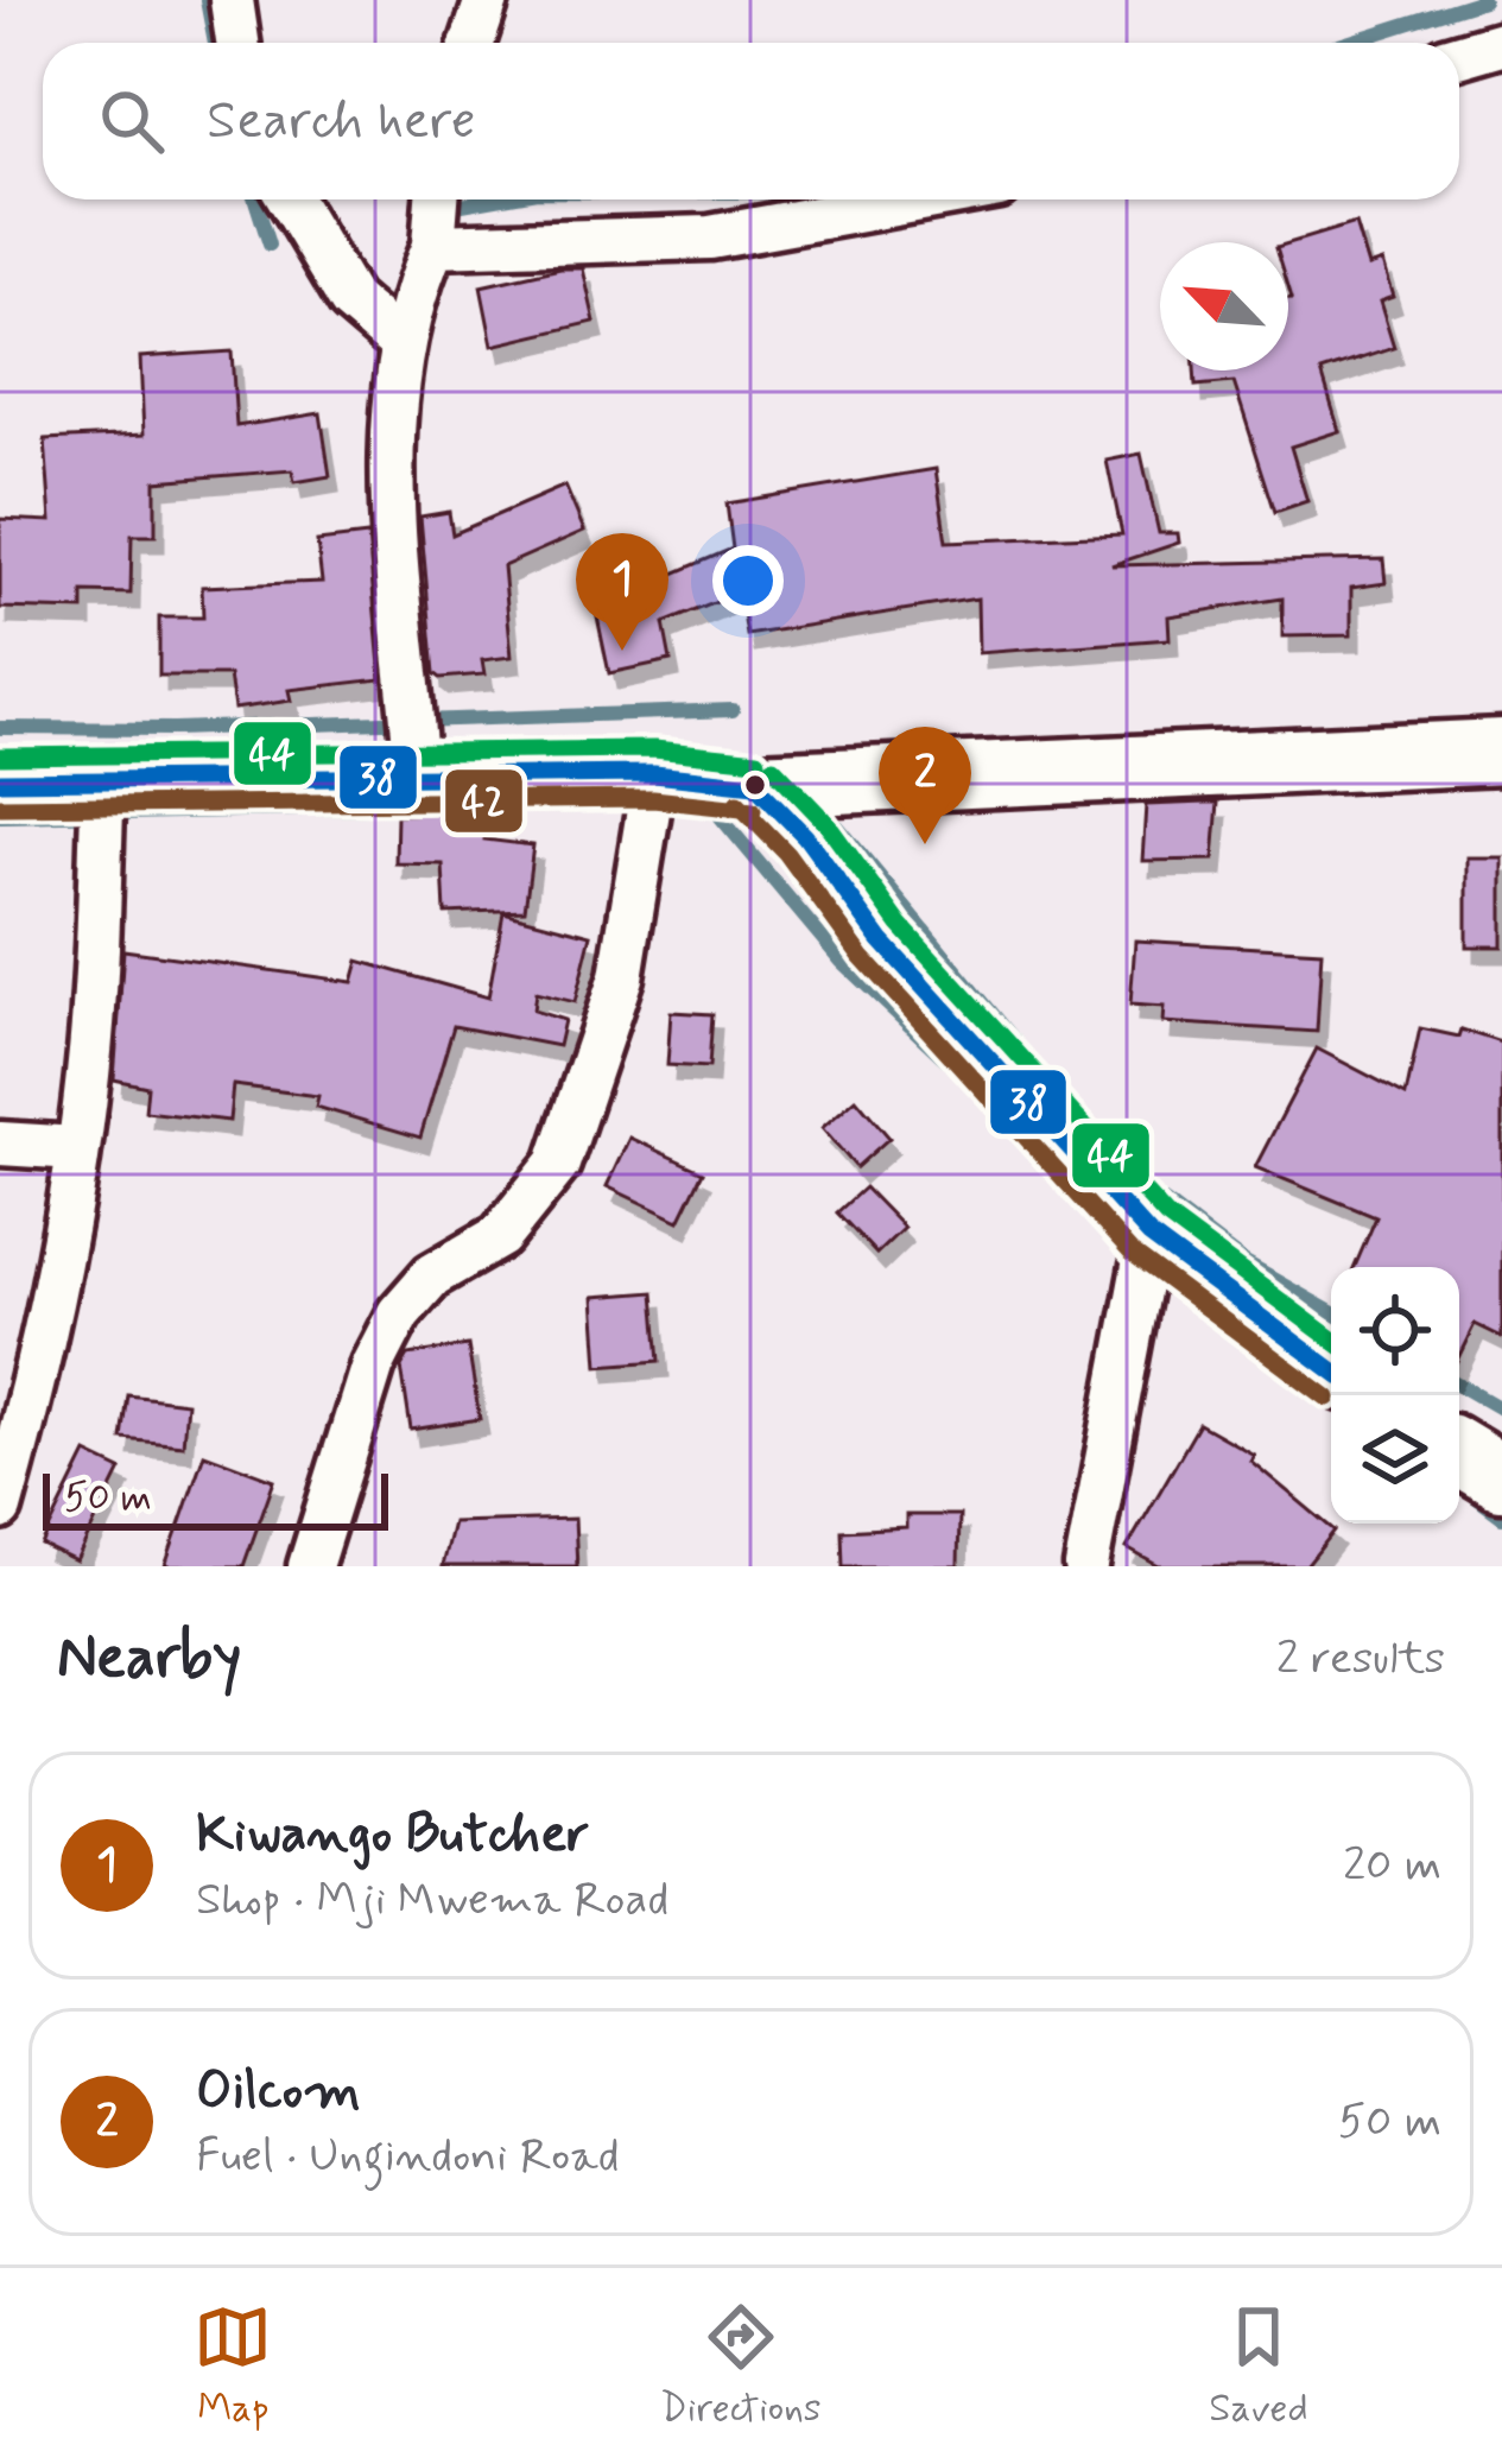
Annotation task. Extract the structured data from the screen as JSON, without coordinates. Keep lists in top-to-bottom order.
{
  "lines": ["transit line 44", "transit line 38", "transit line 42"],
  "scale_bar": "50 m",
  "north": "top left",
  "page": {
    "search": "Search here",
    "pins": ["1", "2"],
    "scale": "50 m",
    "heading": ["Nearby", "2 results"],
    "list": [
      {
        "mark": "1",
        "name": "Kiwango Butcher",
        "note": "Shop · Mji Mwema Road",
        "value": "20 m"
      },
      {
        "mark": "2",
        "name": "Oilcom",
        "note": "Fuel · Ungindoni Road",
        "value": "50 m"
      }
    ],
    "nav": ["Map", "Directions", "Saved"]
  }
}
